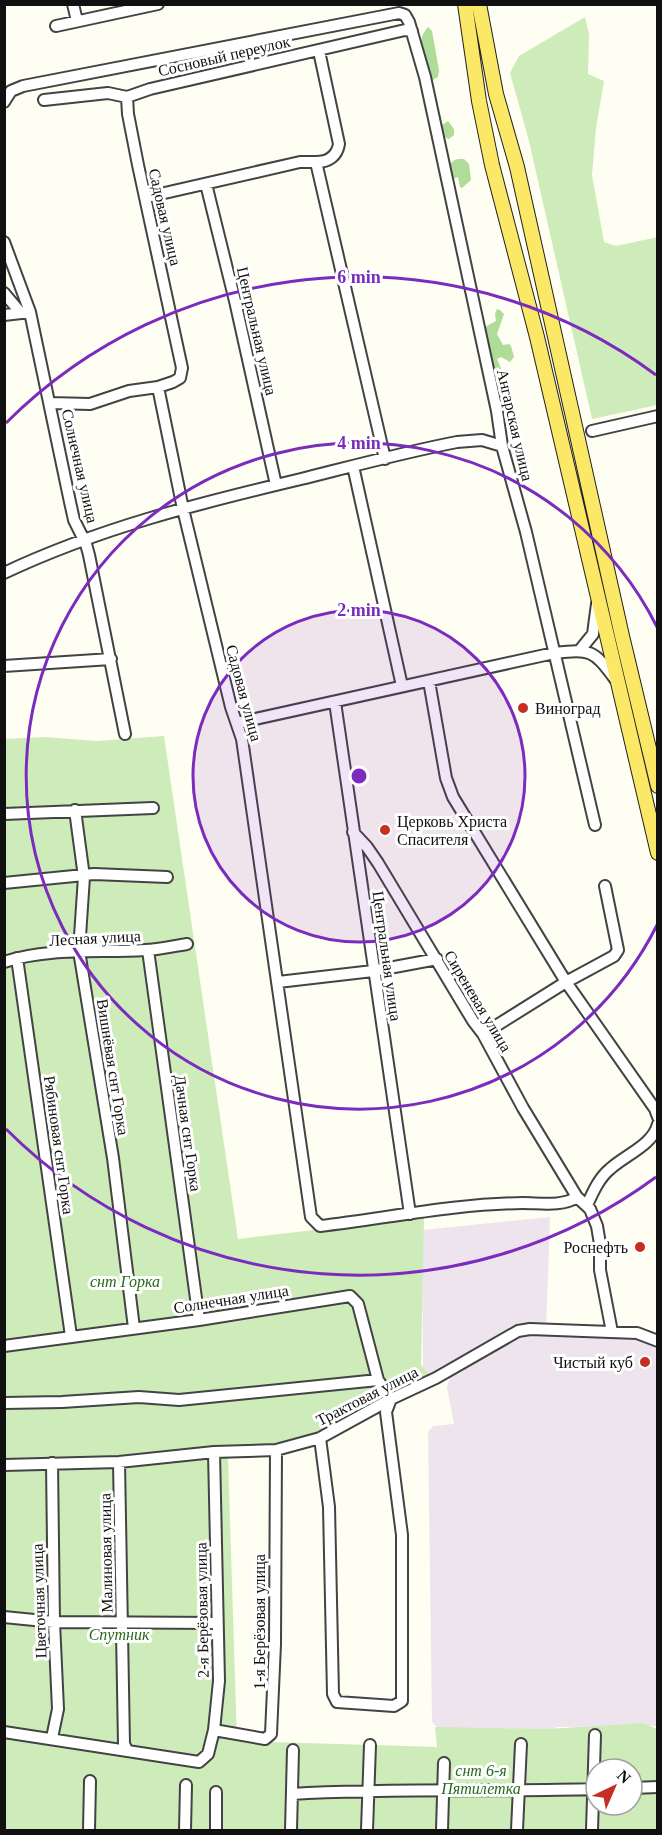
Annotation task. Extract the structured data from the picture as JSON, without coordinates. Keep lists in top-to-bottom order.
{
  "streets": {
    "street": [
      "Сосновый переулок",
      "Садовая улица",
      "Центральная улица",
      "Ангарская улица",
      "Солнечная улица",
      "Лесная улица",
      "Сиреневая улица",
      "Вишнёвая снт Горка",
      "Дачная снт Горка",
      "Рябиновая снт Горка",
      "Трактовая улица",
      "Малиновая улица",
      "Цветочная улица",
      "2-я Берёзовая улица",
      "1-я Берёзовая улица"
    ]
  },
  "crossings": [
    ["Сосновый переулок", "Садовая улица"],
    ["Сосновый переулок", "Ангарская улица"],
    ["Садовая улица", "Центральная улица"],
    ["Садовая улица", "Сиреневая улица"],
    ["Центральная улица", "Сиреневая улица"],
    ["Солнечная улица", "Вишнёвая снт Горка"],
    ["Солнечная улица", "Дачная снт Горка"],
    ["Солнечная улица", "Рябиновая снт Горка"],
    ["Солнечная улица", "Трактовая улица"],
    ["Лесная улица", "Вишнёвая снт Горка"],
    ["Лесная улица", "Дачная снт Горка"],
    ["Лесная улица", "Рябиновая снт Горка"],
    ["Трактовая улица", "Малиновая улица"],
    ["Трактовая улица", "Цветочная улица"],
    ["Трактовая улица", "2-я Берёзовая улица"],
    ["Трактовая улица", "1-я Берёзовая улица"],
    ["Малиновая улица", "2-я Берёзовая улица"],
    ["2-я Берёзовая улица", "1-я Берёзовая улица"]
  ],
  "parks": ["снт Горка", "Спутник", "снт 6-я Пятилетка"],
  "places": [
    "Виноград",
    "Церковь Христа Спасителя",
    "Роснефть",
    "Чистый куб"
  ],
  "north": "top right",
  "rings": ["6 min", "4 min", "2 min"]
}
